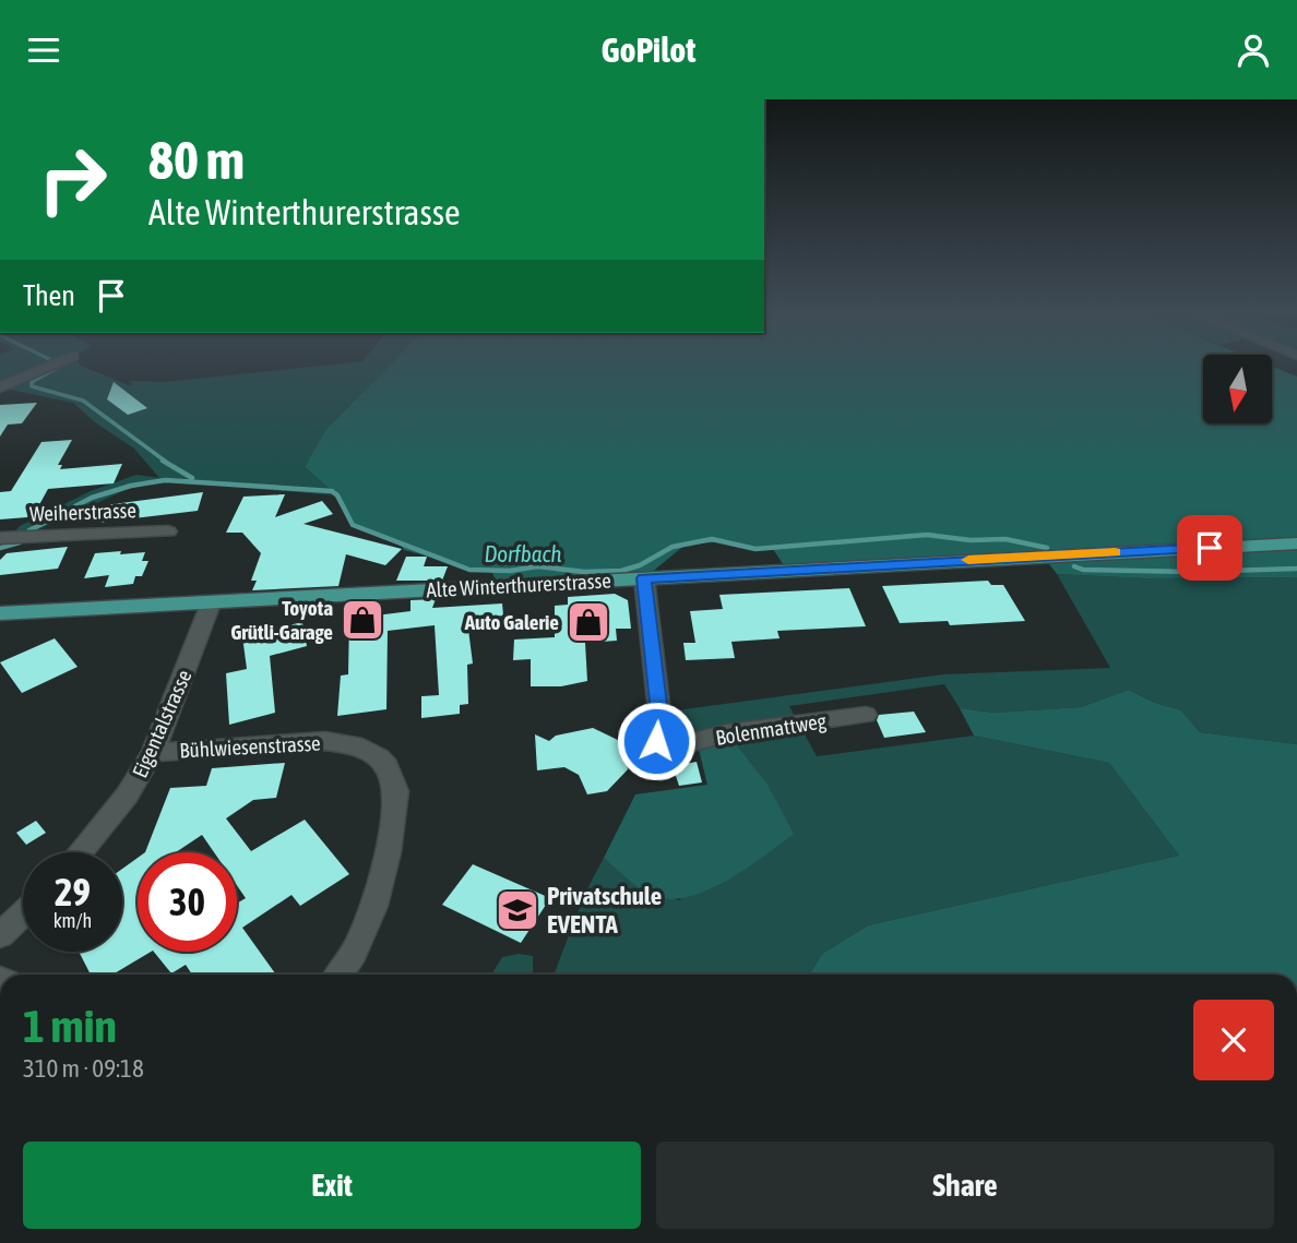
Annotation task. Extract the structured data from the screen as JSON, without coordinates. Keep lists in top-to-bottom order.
{
  "streets": {
    "main road": ["Alte Winterthurerstrasse"],
    "street": [
      "Weiherstrasse",
      "Eigentalstrasse",
      "Bolenmattweg",
      "Bühlwiesenstrasse"
    ]
  },
  "crossings": [
    ["Alte Winterthurerstrasse", "Eigentalstrasse"],
    ["Alte Winterthurerstrasse", "Bolenmattweg"],
    ["Eigentalstrasse", "Bühlwiesenstrasse"]
  ],
  "water": ["Dorfbach"],
  "places": {
    "shop": ["Toyota Grütli-Garage", "Auto Galerie"],
    "school or university": ["Privatschule EVENTA"]
  },
  "north": "bottom",
  "page": {
    "header": "GoPilot",
    "turn": ["80 m", "Alte Winterthurerstrasse"],
    "then": "Then",
    "speed": "29 km/h",
    "limit": "30",
    "heading": ["1 min", "310 m · 09:18"],
    "buttons": ["Exit", "Share"]
  }
}
